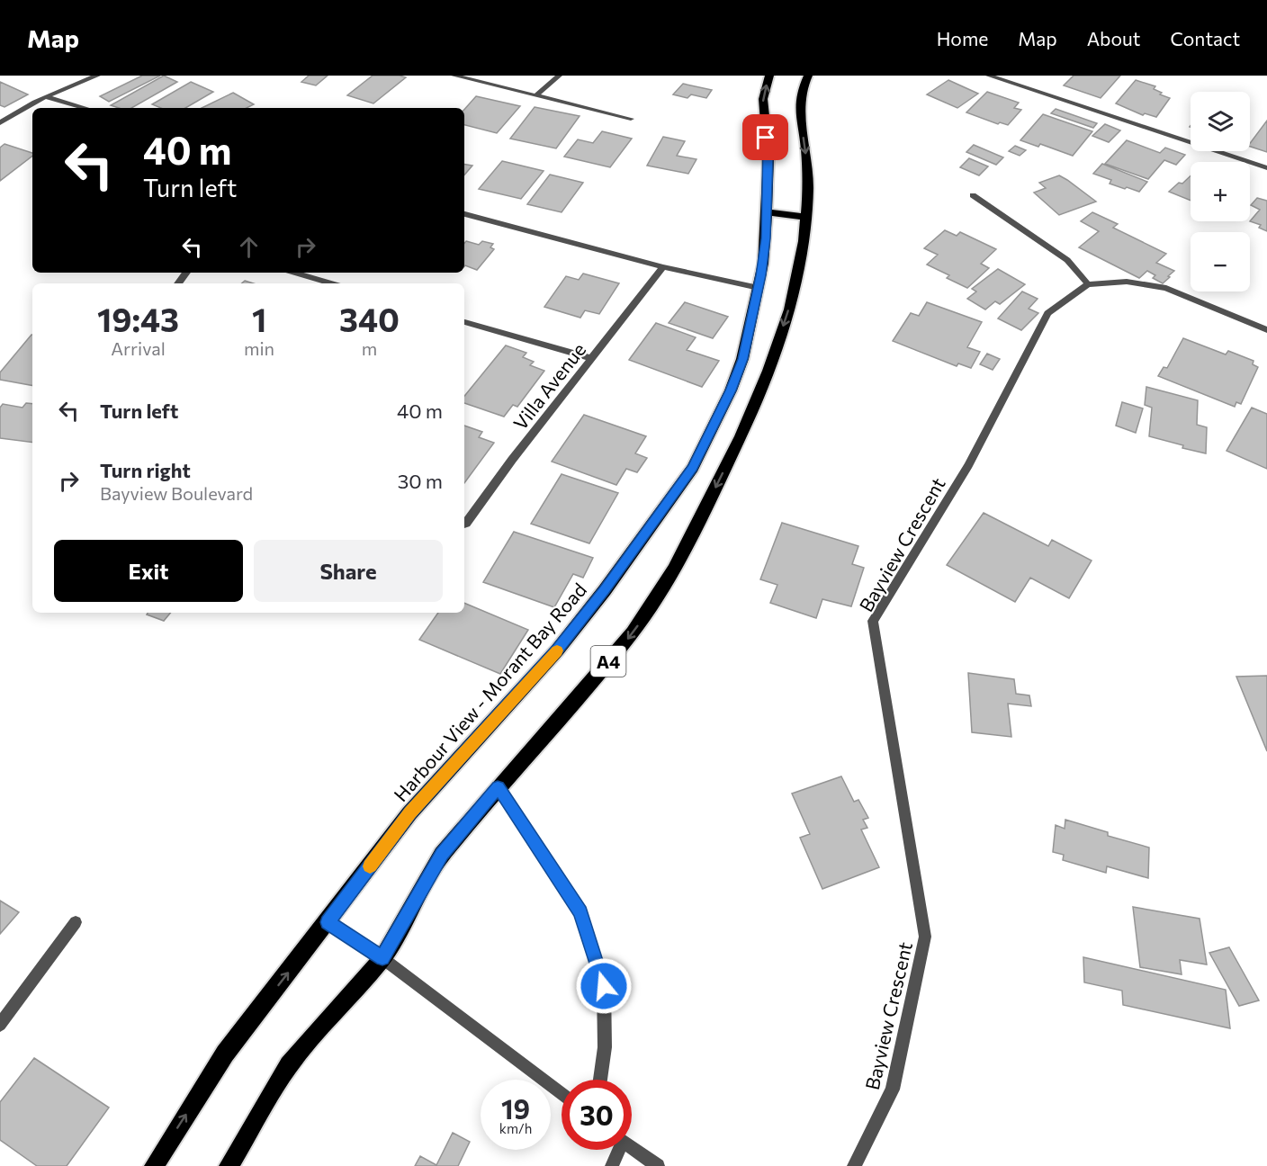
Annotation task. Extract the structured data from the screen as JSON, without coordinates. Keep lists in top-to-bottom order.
{
  "streets": {
    "highway": ["A4", "Harbour View - Morant Bay Road"],
    "street": ["Villa Avenue", "Bayview Crescent"]
  },
  "page": {
    "header": "Map",
    "nav": [
      "Home",
      "Map",
      "About",
      "Contact"
    ],
    "map_buttons": ["+", "−"],
    "turn": ["40 m", "Turn left"],
    "eta": [
      "19:43",
      "Arrival",
      "1",
      "min",
      "340",
      "m"
    ],
    "list": [
      {
        "name": "Turn left",
        "value": "40 m"
      },
      {
        "name": "Turn right",
        "note": "Bayview Boulevard",
        "value": "30 m"
      }
    ],
    "buttons": ["Exit", "Share"],
    "speed": "19 km/h",
    "limit": "30"
  }
}
